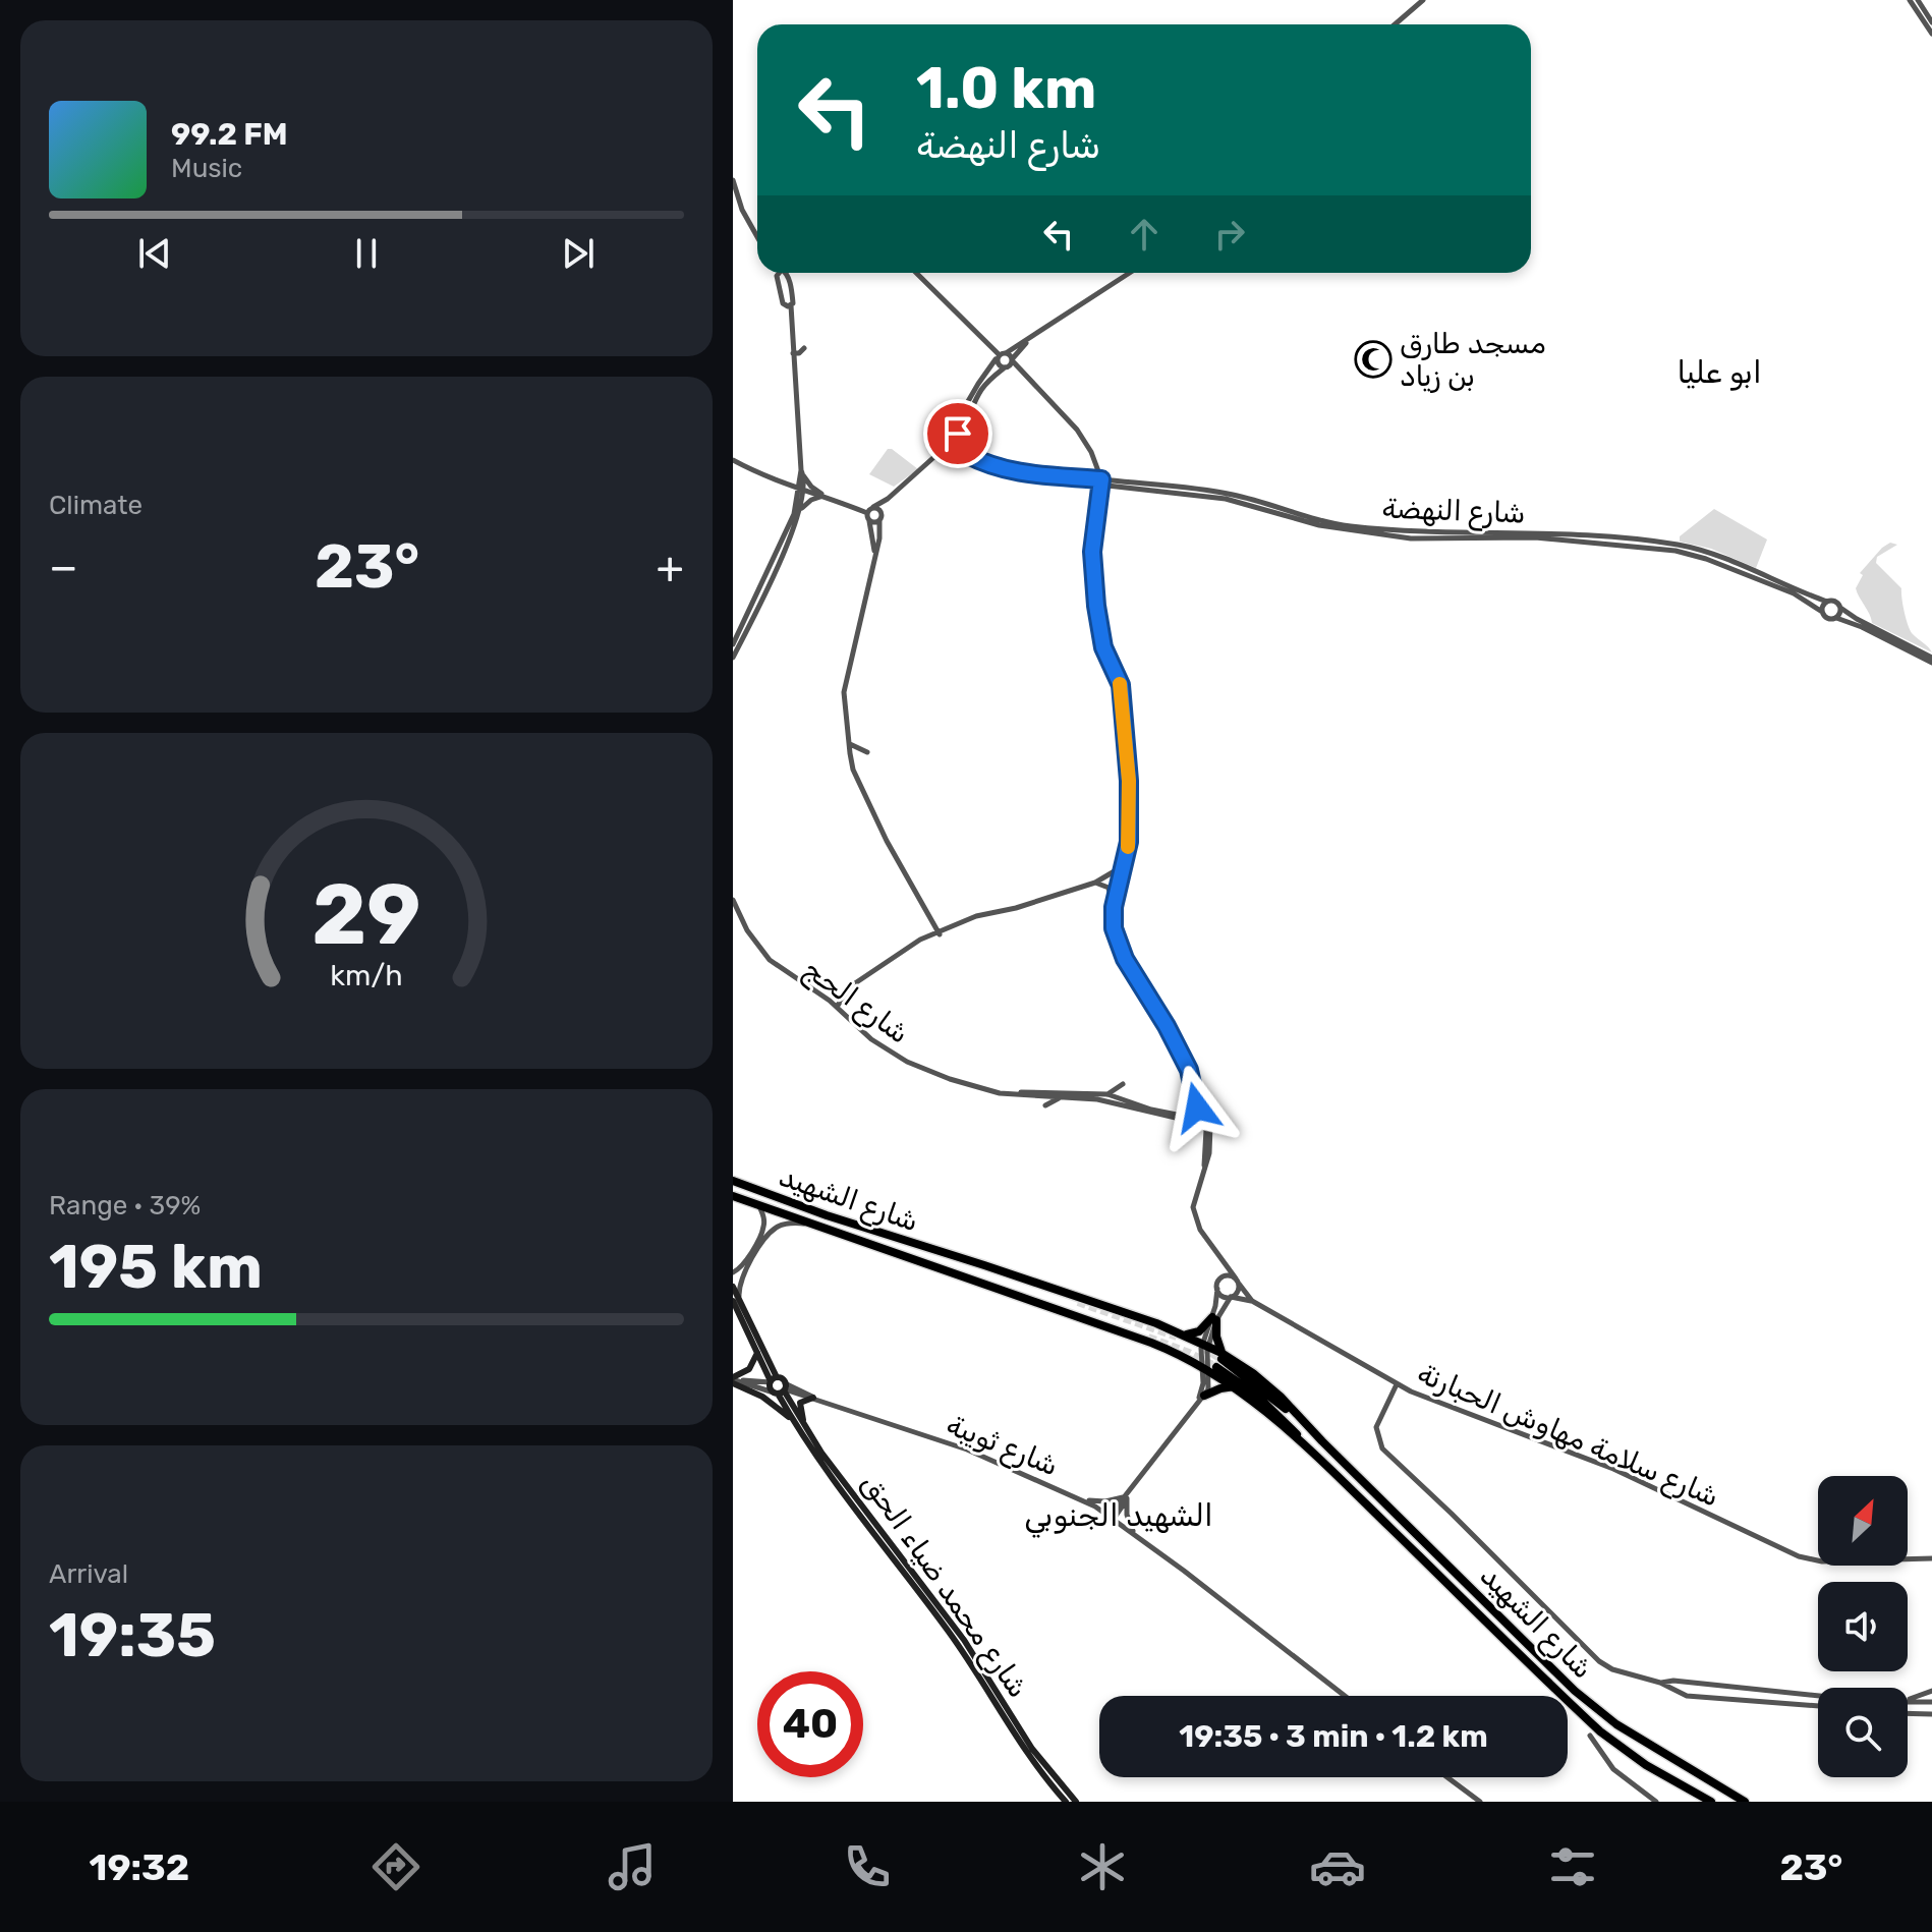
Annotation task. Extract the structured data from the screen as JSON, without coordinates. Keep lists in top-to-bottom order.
{
  "streets": {
    "highway": ["شارع الشهيد"],
    "main road": ["شارع محمد ضياء الحق"],
    "street": [
      "شارع النهضة",
      "شارع الحج",
      "شارع سلامة مهاوش الحبارنة",
      "شارع ثويبة"
    ]
  },
  "crossings": [
    ["شارع الحج", "شارع سلامة مهاوش الحبارنة"],
    ["شارع ثويبة", "شارع محمد ضياء الحق"]
  ],
  "districts": ["ابو عليا", "الشهيد الجنوبي"],
  "places": {
    "mosque": ["مسجد طارق بن زياد"]
  },
  "north": "top right",
  "page": {
    "turn": ["1.0 km", "شارع النهضة"],
    "song": ["99.2 FM", "Music"],
    "tile": [
      "Climate",
      ["Range · 39%", "195 km"],
      ["Arrival", "19:35"]
    ],
    "heat": ["−", "23°", "+"],
    "limit": "40",
    "trip": "19:35 · 3 min · 1.2 km",
    "tabs": ["19:32", "23°"],
    "gauge": ["29", "km/h"]
  }
}
